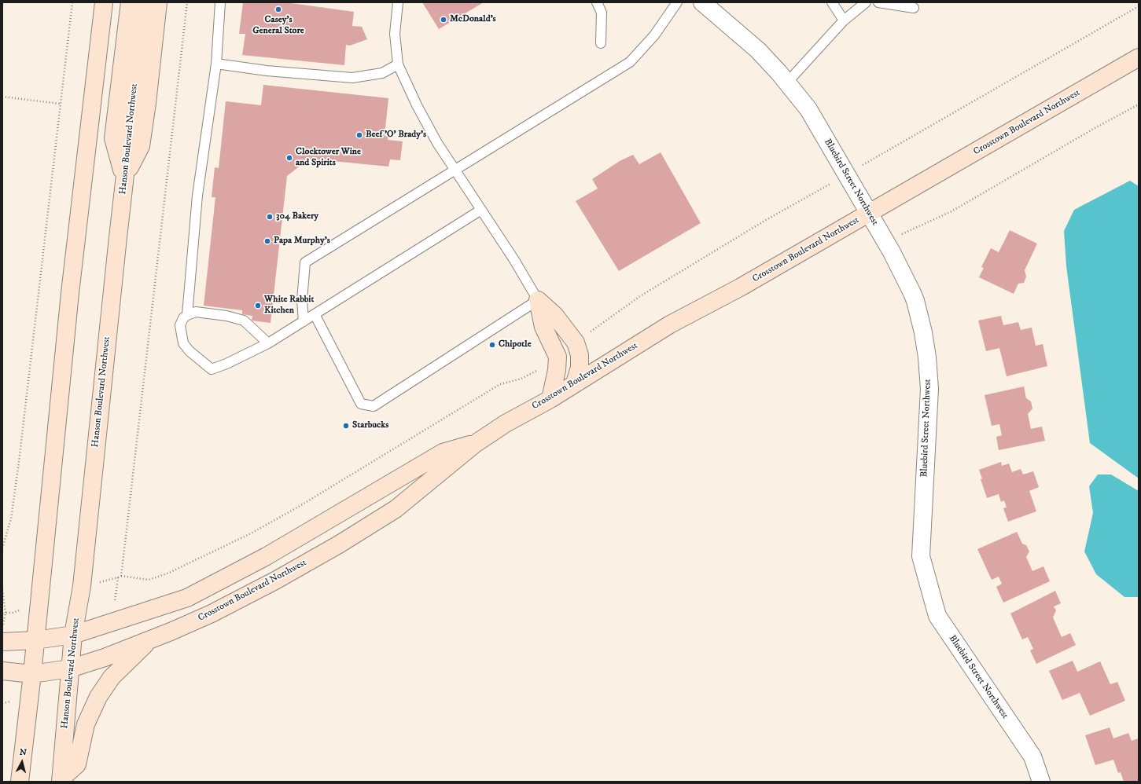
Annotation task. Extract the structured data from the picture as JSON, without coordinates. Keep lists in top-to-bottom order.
{
  "streets": {
    "main road": ["Crosstown Boulevard Northwest", "Hanson Boulevard Northwest"],
    "street": ["Bluebird Street Northwest"]
  },
  "crossings": [
    ["Crosstown Boulevard Northwest", "Hanson Boulevard Northwest"],
    ["Crosstown Boulevard Northwest", "Bluebird Street Northwest"]
  ],
  "places": [
    "Casey's General Store",
    "McDonald's",
    "Beef 'O' Brady's",
    "Clocktower Wine and Spirits",
    "304 Bakery",
    "Papa Murphy's",
    "White Rabbit Kitchen",
    "Chipotle",
    "Starbucks"
  ],
  "north": "top"
}
